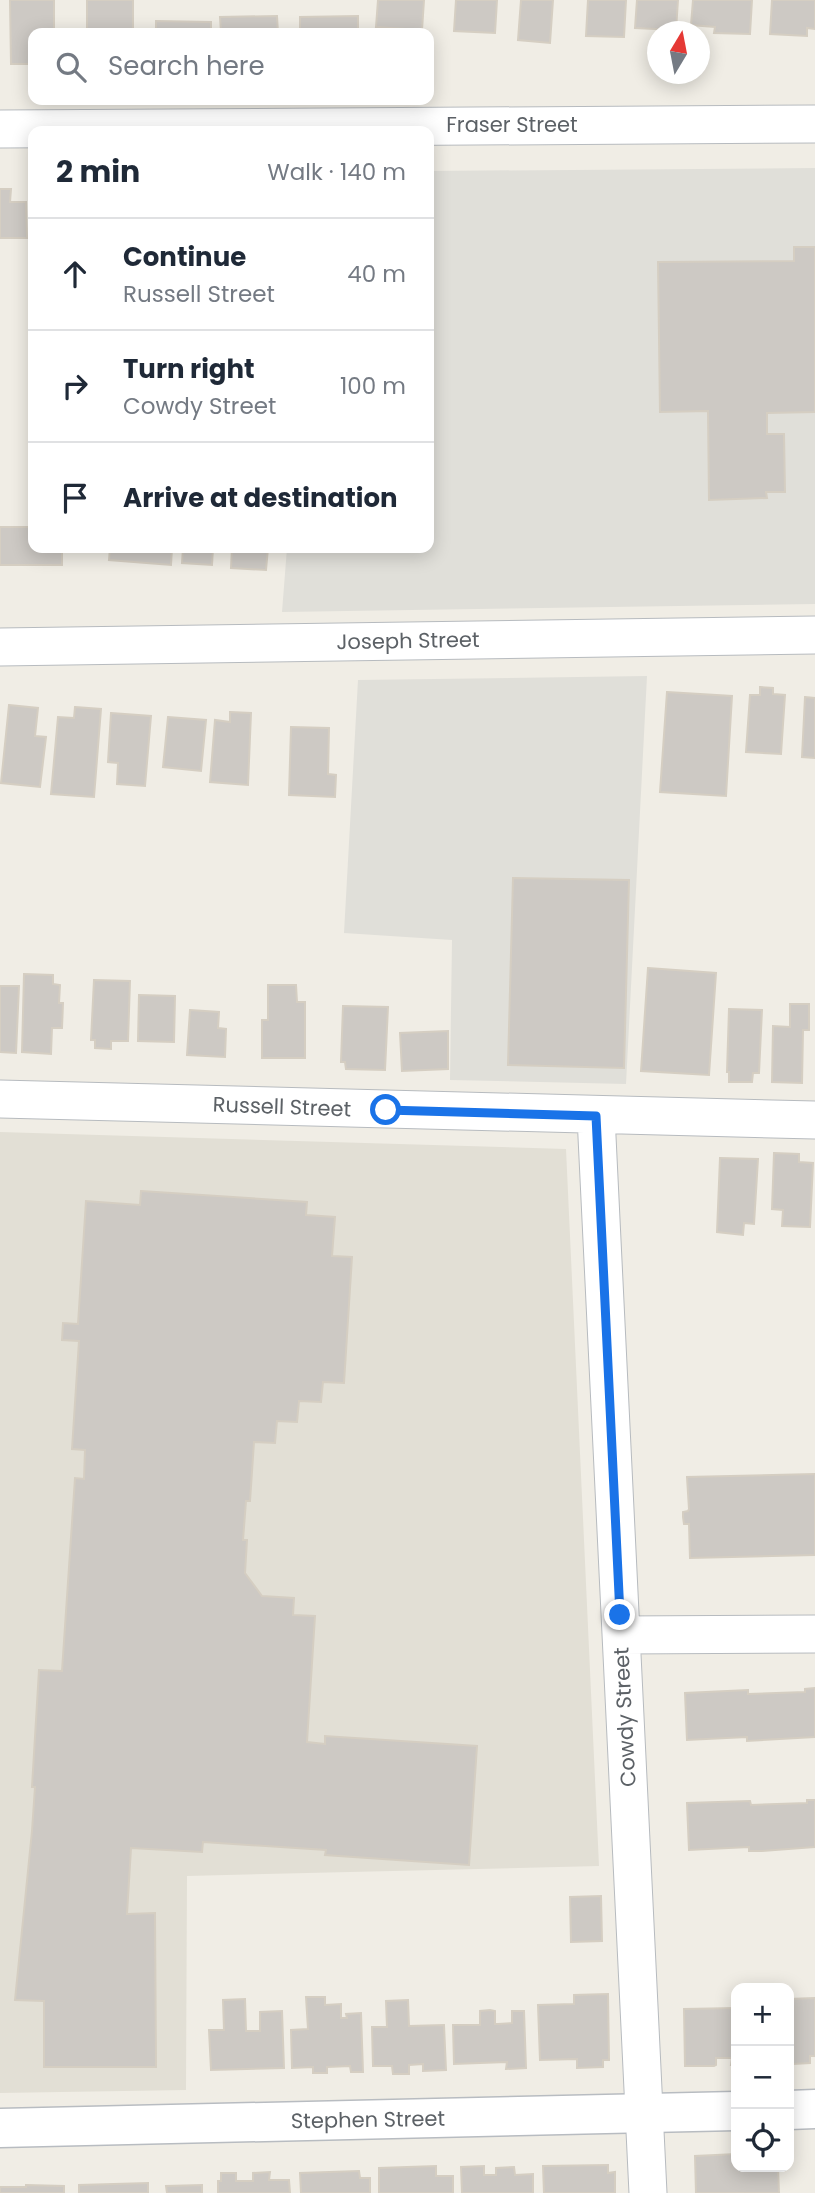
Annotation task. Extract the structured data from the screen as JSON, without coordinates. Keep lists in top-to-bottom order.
{
  "streets": {
    "main road": ["Stephen Street"],
    "street": [
      "Fraser Street",
      "Joseph Street",
      "Russell Street",
      "Cowdy Street"
    ]
  },
  "crossings": [
    ["Russell Street", "Cowdy Street"],
    ["Cowdy Street", "Stephen Street"]
  ],
  "north": "top",
  "page": {
    "search": "Search here",
    "heading": ["2 min", "Walk · 140 m"],
    "list": [
      ["Continue", "Russell Street", "40 m"],
      ["Turn right", "Cowdy Street", "100 m"],
      "Arrive at destination"
    ],
    "map_buttons": ["+", "−"]
  }
}
